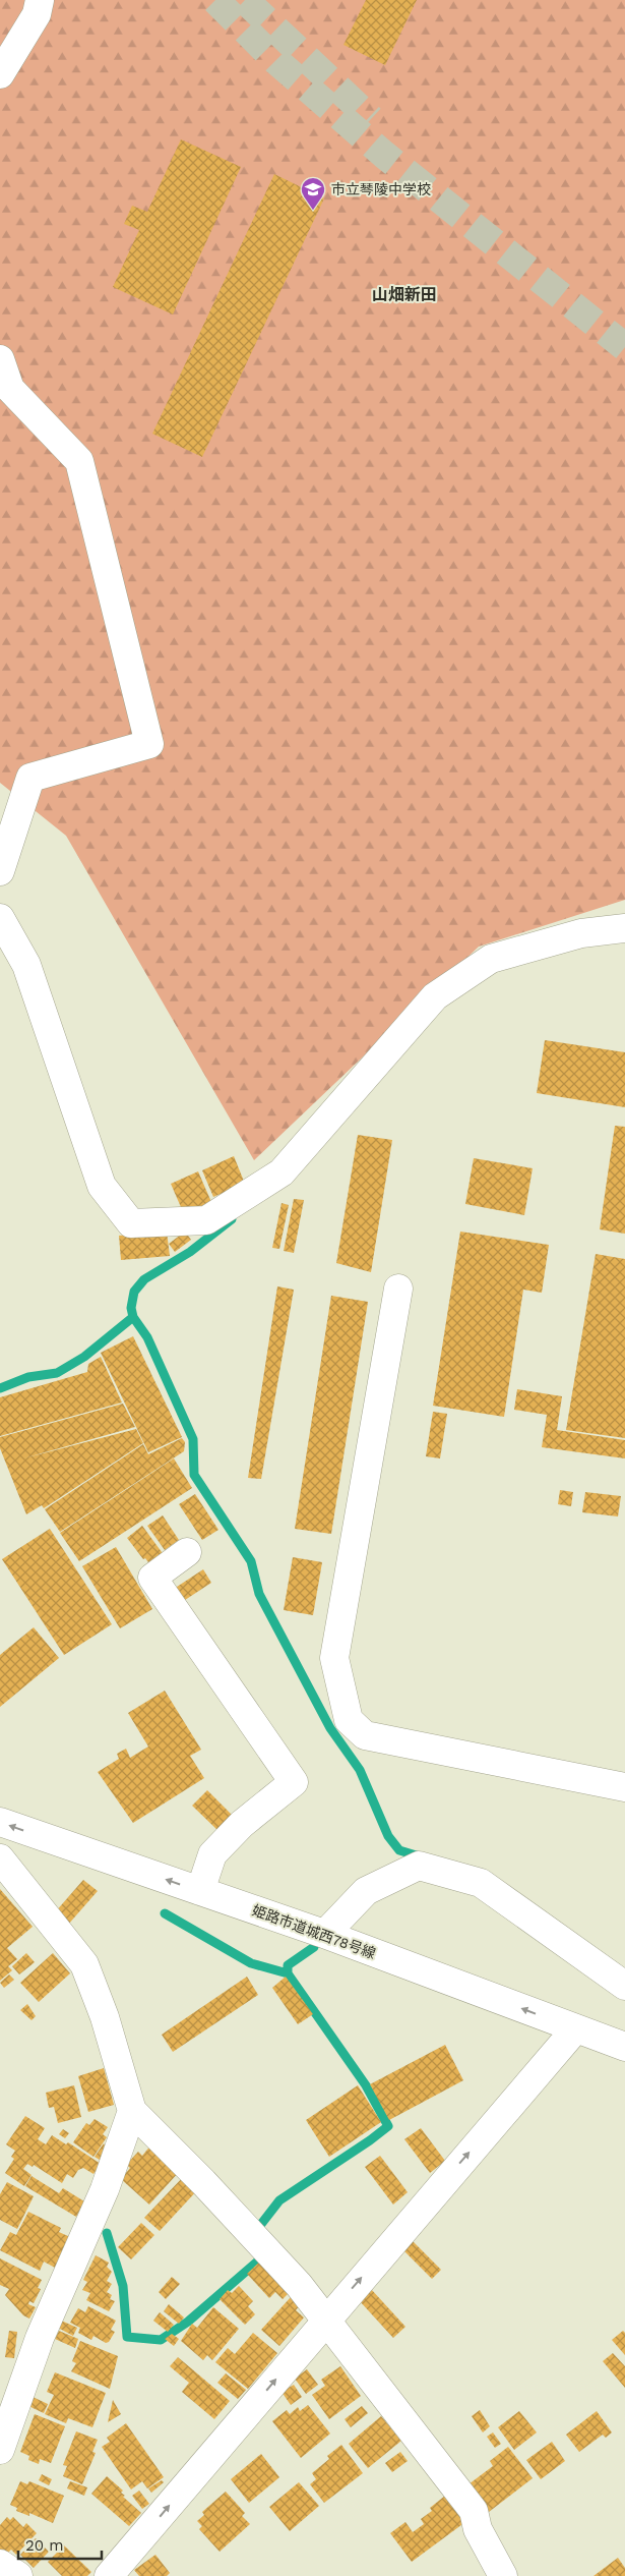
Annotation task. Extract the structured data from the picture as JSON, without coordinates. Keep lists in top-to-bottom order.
{
  "streets": {
    "street": ["姫路市道城西78号線"]
  },
  "one_way": ["姫路市道城西78号線"],
  "districts": ["山畑新田"],
  "places": {
    "school or university": ["市立琴陵中学校"]
  },
  "scale_bar": "20 m"
}
